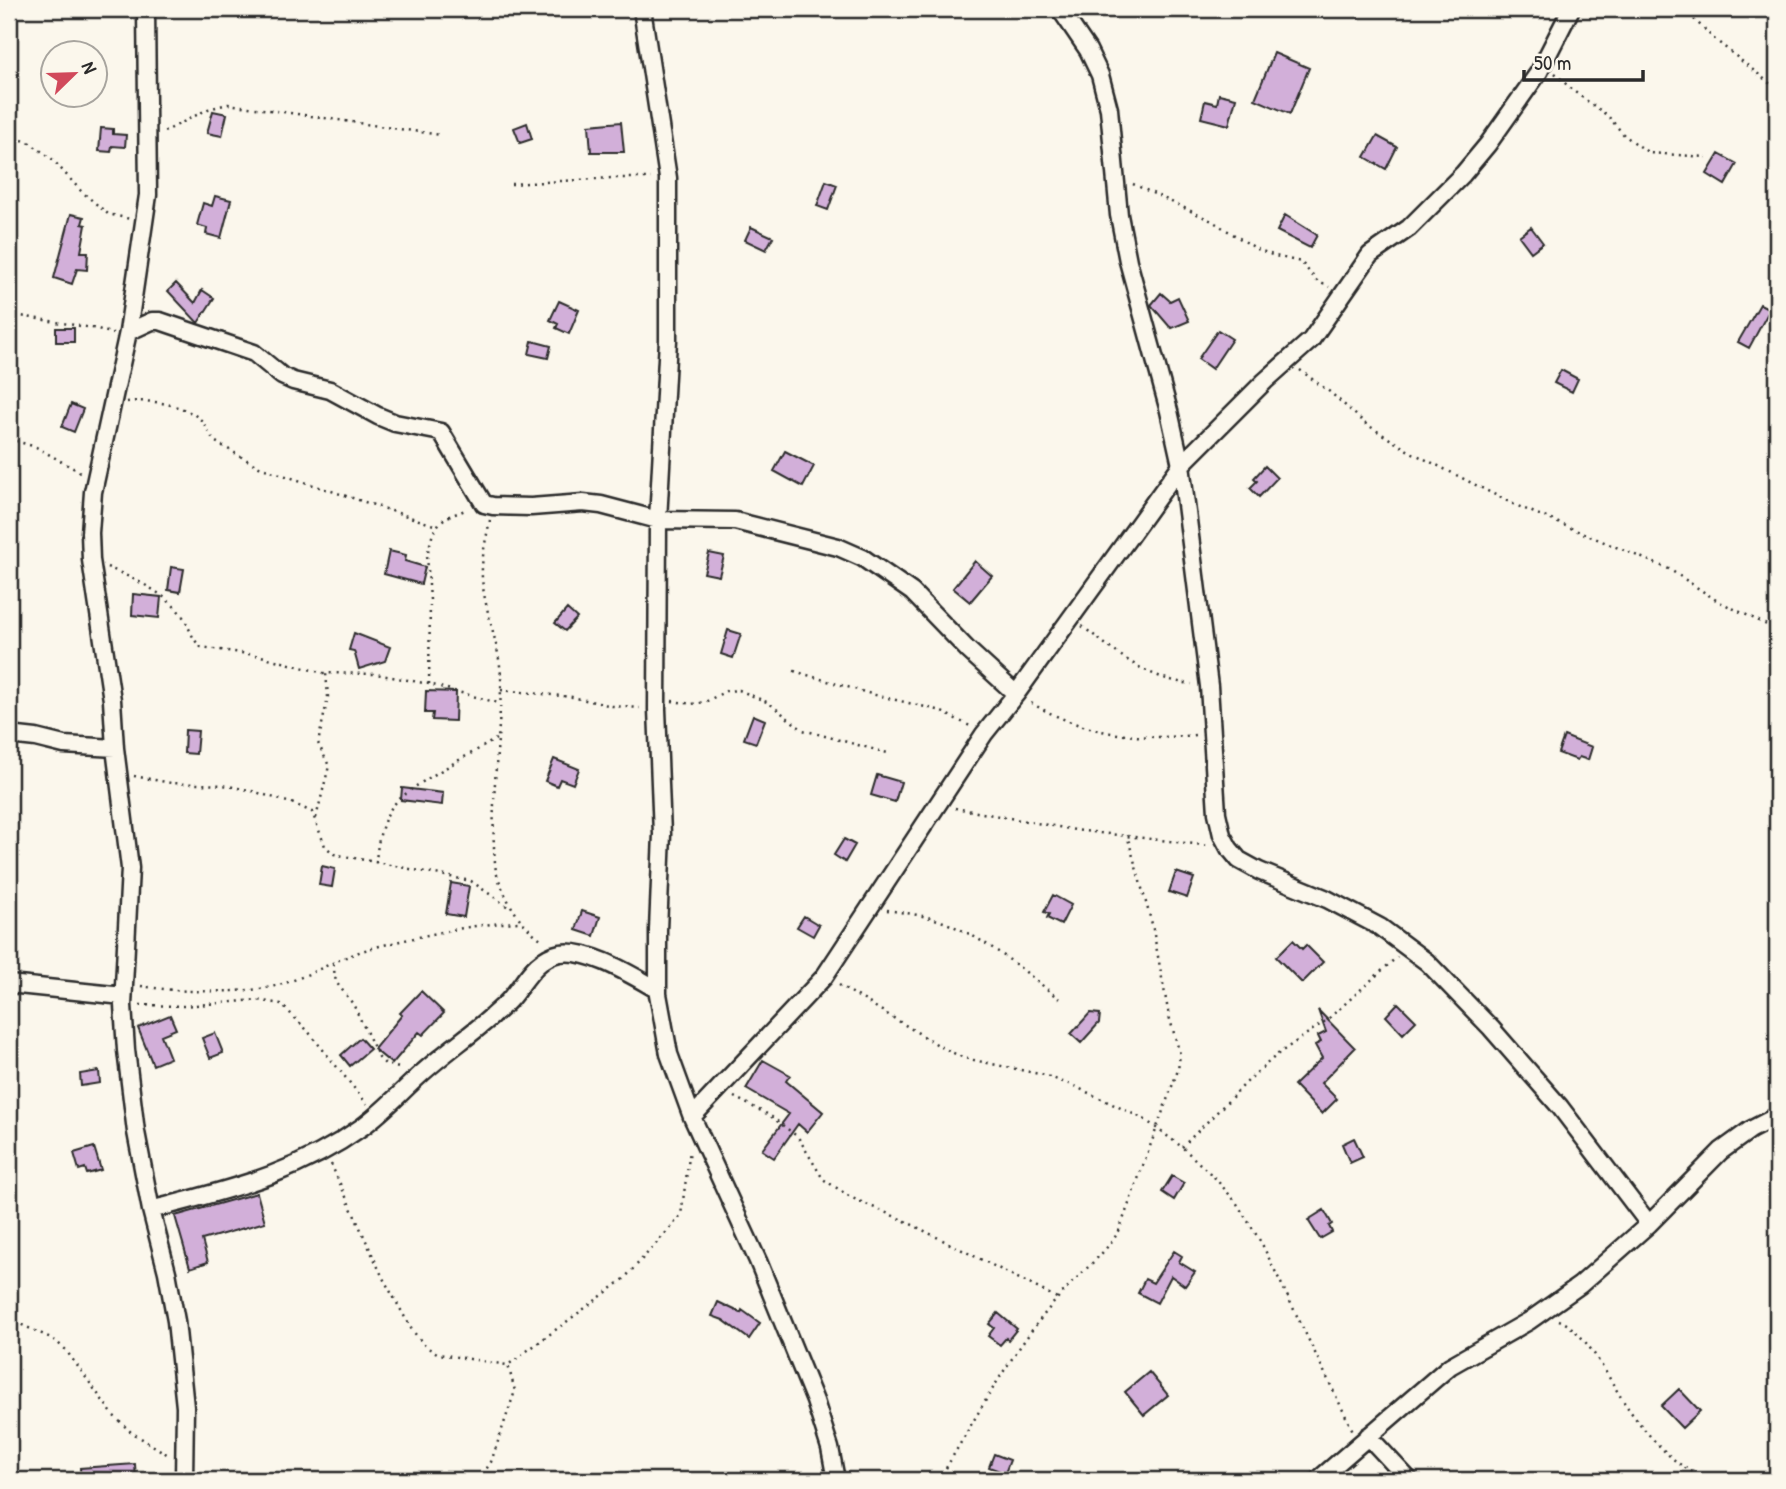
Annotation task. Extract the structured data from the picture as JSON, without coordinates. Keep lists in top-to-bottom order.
{
  "scale_bar": "50 m",
  "north": "top right"
}
